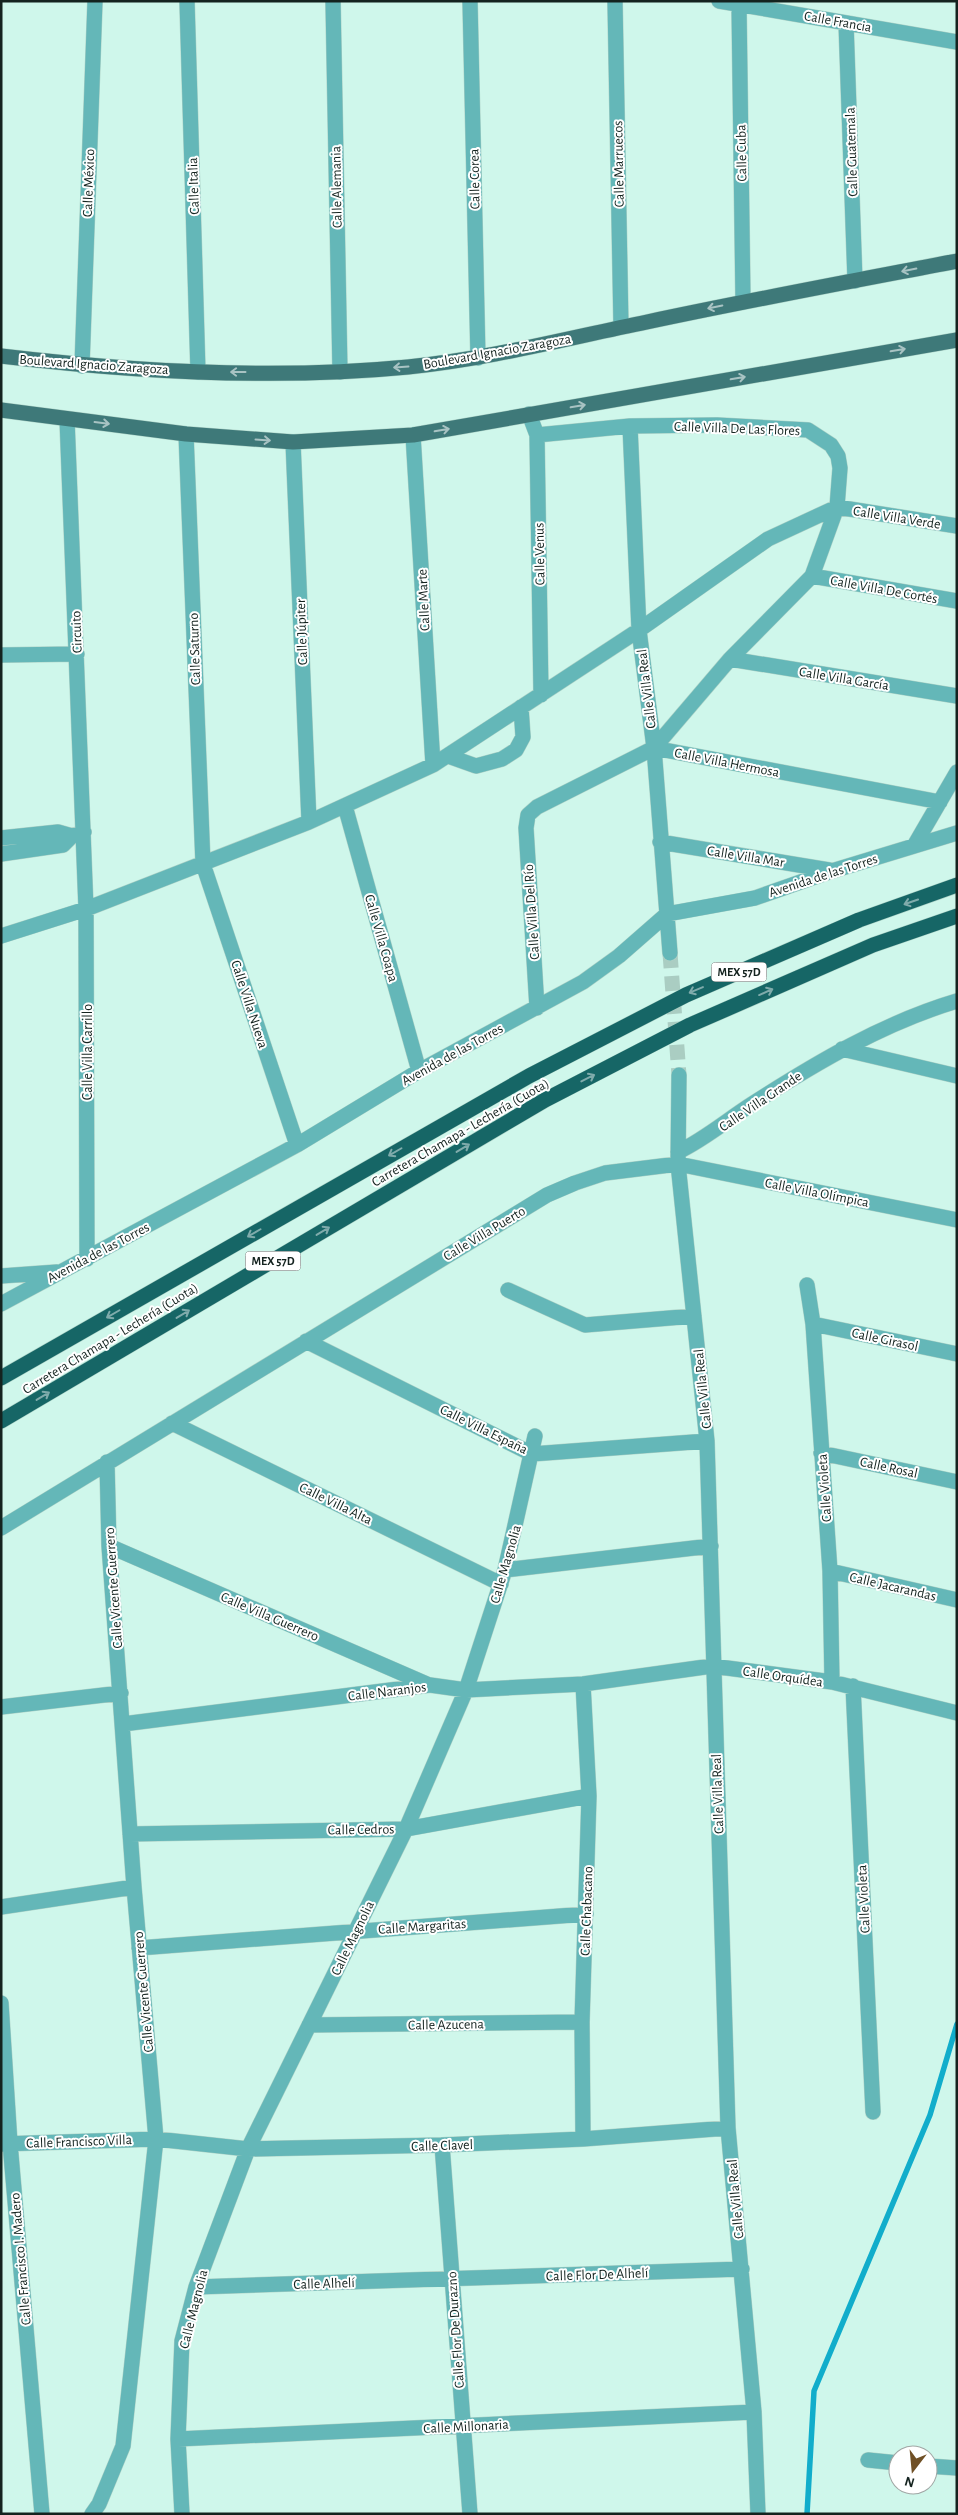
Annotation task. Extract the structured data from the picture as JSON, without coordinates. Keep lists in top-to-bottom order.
{
  "streets": {
    "highway": ["MEX 57D", "Carretera Chamapa - Lechería (Cuota)"],
    "main road": ["Boulevard Ignacio Zaragoza"],
    "street": [
      "Calle Francia",
      "Calle Guatemala",
      "Calle Cuba",
      "Calle Marruecos",
      "Calle Corea",
      "Calle México",
      "Calle Italia",
      "Calle Alemania",
      "Calle Villa De Las Flores",
      "Calle Villa Verde",
      "Calle Venus",
      "Calle Villa De Cortés",
      "Calle Marte",
      "Circuito",
      "Calle Júpiter",
      "Calle Saturno",
      "Calle Villa García",
      "Calle Villa Real",
      "Calle Villa Hermosa",
      "Calle Villa Mar",
      "Avenida de las Torres",
      "Calle Villa Del Río",
      "Calle Villa Coapa",
      "Calle Villa Nueva",
      "Calle Villa Carrillo",
      "Calle Villa Grande",
      "Calle Villa Olímpica",
      "Calle Villa Puerto",
      "Calle Girasol",
      "Calle Villa España",
      "Calle Rosal",
      "Calle Violeta",
      "Calle Villa Alta",
      "Calle Magnolia",
      "Calle Jacarandas",
      "Calle Vicente Guerrero",
      "Calle Villa Guerrero",
      "Calle Orquídea",
      "Calle Naranjos",
      "Calle Cedros",
      "Calle Chabacano",
      "Calle Margaritas",
      "Calle Azucena",
      "Calle Francisco Villa",
      "Calle Clavel",
      "Calle Francisco I. Madero",
      "Calle Flor De Alhelí",
      "Calle Alhelí",
      "Calle Flor De Durazno",
      "Calle Millonaria"
    ]
  },
  "crossings": [
    ["Calle Francia", "Calle Guatemala"],
    ["Calle Francia", "Calle Cuba"],
    ["Calle Guatemala", "Boulevard Ignacio Zaragoza"],
    ["Calle Cuba", "Boulevard Ignacio Zaragoza"],
    ["Calle Marruecos", "Boulevard Ignacio Zaragoza"],
    ["Calle Corea", "Boulevard Ignacio Zaragoza"],
    ["Calle México", "Boulevard Ignacio Zaragoza"],
    ["Calle Italia", "Boulevard Ignacio Zaragoza"],
    ["Calle Alemania", "Boulevard Ignacio Zaragoza"],
    ["Calle Villa De Las Flores", "Calle Villa Verde"],
    ["Calle Villa De Las Flores", "Calle Venus"],
    ["Calle Villa De Las Flores", "Calle Villa De Cortés"],
    ["Calle Villa De Las Flores", "Calle Villa García"],
    ["Calle Villa De Las Flores", "Calle Villa Real"],
    ["Calle Villa De Las Flores", "Calle Villa Hermosa"],
    ["Calle Villa De Las Flores", "Calle Villa Del Río"],
    ["Circuito", "Calle Villa Carrillo"],
    ["Calle Saturno", "Calle Villa Nueva"],
    ["Calle Villa Real", "Calle Villa Hermosa"],
    ["Calle Villa Real", "Calle Villa Mar"],
    ["Calle Villa Real", "Avenida de las Torres"],
    ["Calle Villa Real", "Calle Villa Del Río"],
    ["Calle Villa Real", "Calle Villa Grande"],
    ["Calle Villa Real", "Calle Villa Olímpica"],
    ["Calle Villa Real", "Calle Villa Puerto"],
    ["Calle Villa Real", "Calle Villa España"],
    ["Calle Villa Real", "Calle Orquídea"],
    ["Calle Villa Real", "Calle Naranjos"],
    ["Calle Villa Real", "Calle Clavel"],
    ["Calle Villa Real", "Calle Flor De Alhelí"],
    ["Calle Villa Real", "Calle Millonaria"],
    ["Calle Villa Hermosa", "Calle Villa Del Río"],
    ["Calle Villa Mar", "Avenida de las Torres"],
    ["Avenida de las Torres", "Calle Villa Del Río"],
    ["Avenida de las Torres", "Calle Villa Coapa"],
    ["Avenida de las Torres", "Calle Villa Nueva"],
    ["Avenida de las Torres", "Calle Villa Carrillo"],
    ["Calle Villa Grande", "Calle Villa Olímpica"],
    ["Calle Villa Grande", "Calle Villa Puerto"],
    ["Calle Villa Olímpica", "Calle Villa Puerto"],
    ["Calle Villa Puerto", "Calle Villa España"],
    ["Calle Villa Puerto", "Calle Villa Alta"],
    ["Calle Villa Puerto", "Calle Vicente Guerrero"],
    ["Calle Girasol", "Calle Violeta"],
    ["Calle Villa España", "Calle Magnolia"],
    ["Calle Rosal", "Calle Violeta"],
    ["Calle Violeta", "Calle Jacarandas"],
    ["Calle Violeta", "Calle Orquídea"],
    ["Calle Villa Alta", "Calle Magnolia"],
    ["Calle Magnolia", "Calle Naranjos"],
    ["Calle Magnolia", "Calle Cedros"],
    ["Calle Magnolia", "Calle Margaritas"],
    ["Calle Magnolia", "Calle Azucena"],
    ["Calle Magnolia", "Calle Clavel"],
    ["Calle Magnolia", "Calle Alhelí"],
    ["Calle Magnolia", "Calle Millonaria"],
    ["Calle Vicente Guerrero", "Calle Villa Guerrero"],
    ["Calle Vicente Guerrero", "Calle Naranjos"],
    ["Calle Vicente Guerrero", "Calle Cedros"],
    ["Calle Vicente Guerrero", "Calle Margaritas"],
    ["Calle Vicente Guerrero", "Calle Francisco Villa"],
    ["Calle Vicente Guerrero", "Calle Clavel"],
    ["Calle Villa Guerrero", "Calle Naranjos"],
    ["Calle Orquídea", "Calle Naranjos"],
    ["Calle Naranjos", "Calle Chabacano"],
    ["Calle Cedros", "Calle Chabacano"],
    ["Calle Chabacano", "Calle Margaritas"],
    ["Calle Chabacano", "Calle Azucena"],
    ["Calle Chabacano", "Calle Clavel"],
    ["Calle Francisco Villa", "Calle Clavel"],
    ["Calle Francisco Villa", "Calle Francisco I. Madero"],
    ["Calle Clavel", "Calle Flor De Durazno"],
    ["Calle Flor De Alhelí", "Calle Alhelí"],
    ["Calle Flor De Alhelí", "Calle Flor De Durazno"],
    ["Calle Alhelí", "Calle Flor De Durazno"],
    ["Calle Flor De Durazno", "Calle Millonaria"]
  ],
  "north": "bottom"
}
